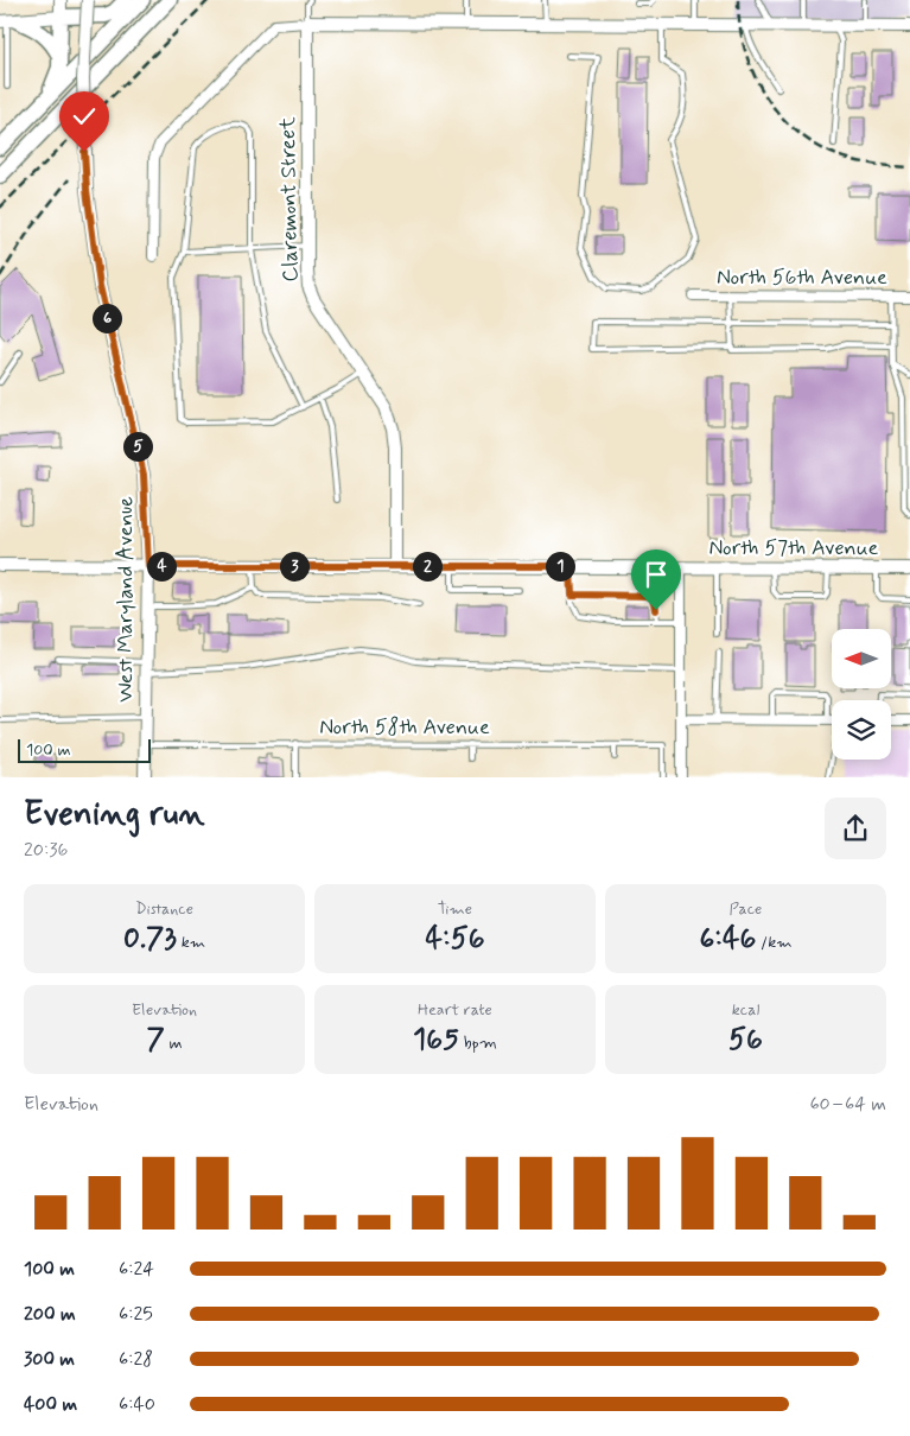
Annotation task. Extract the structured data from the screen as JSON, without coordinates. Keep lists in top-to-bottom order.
{
  "streets": {
    "street": [
      "Claremont Street",
      "North 56th Avenue",
      "North 57th Avenue",
      "West Maryland Avenue"
    ],
    "lane": ["North 58th Avenue"]
  },
  "crossings": [
    ["Claremont Street", "North 57th Avenue"],
    ["North 57th Avenue", "West Maryland Avenue"],
    ["West Maryland Avenue", "North 58th Avenue"]
  ],
  "scale_bar": "100 m",
  "north": "left",
  "page": {
    "pins": [
      "6",
      "5",
      "1",
      "2",
      "3",
      "4"
    ],
    "scale": "100 m",
    "heading": ["Evening run", "20:36"],
    "stats": [
      ["Distance", "0.73 km"],
      ["Time", "4:56"],
      ["Pace", "6:46 /km"],
      ["Elevation", "7 m"],
      ["Heart rate", "165 bpm"],
      ["kcal", "56"]
    ],
    "chart": ["Elevation", "60–64 m"],
    "list": [
      {
        "name": "100 m",
        "note": "6:24"
      },
      {
        "name": "200 m",
        "note": "6:25"
      },
      {
        "name": "300 m",
        "note": "6:28"
      },
      {
        "name": "400 m",
        "note": "6:40"
      }
    ]
  }
}
